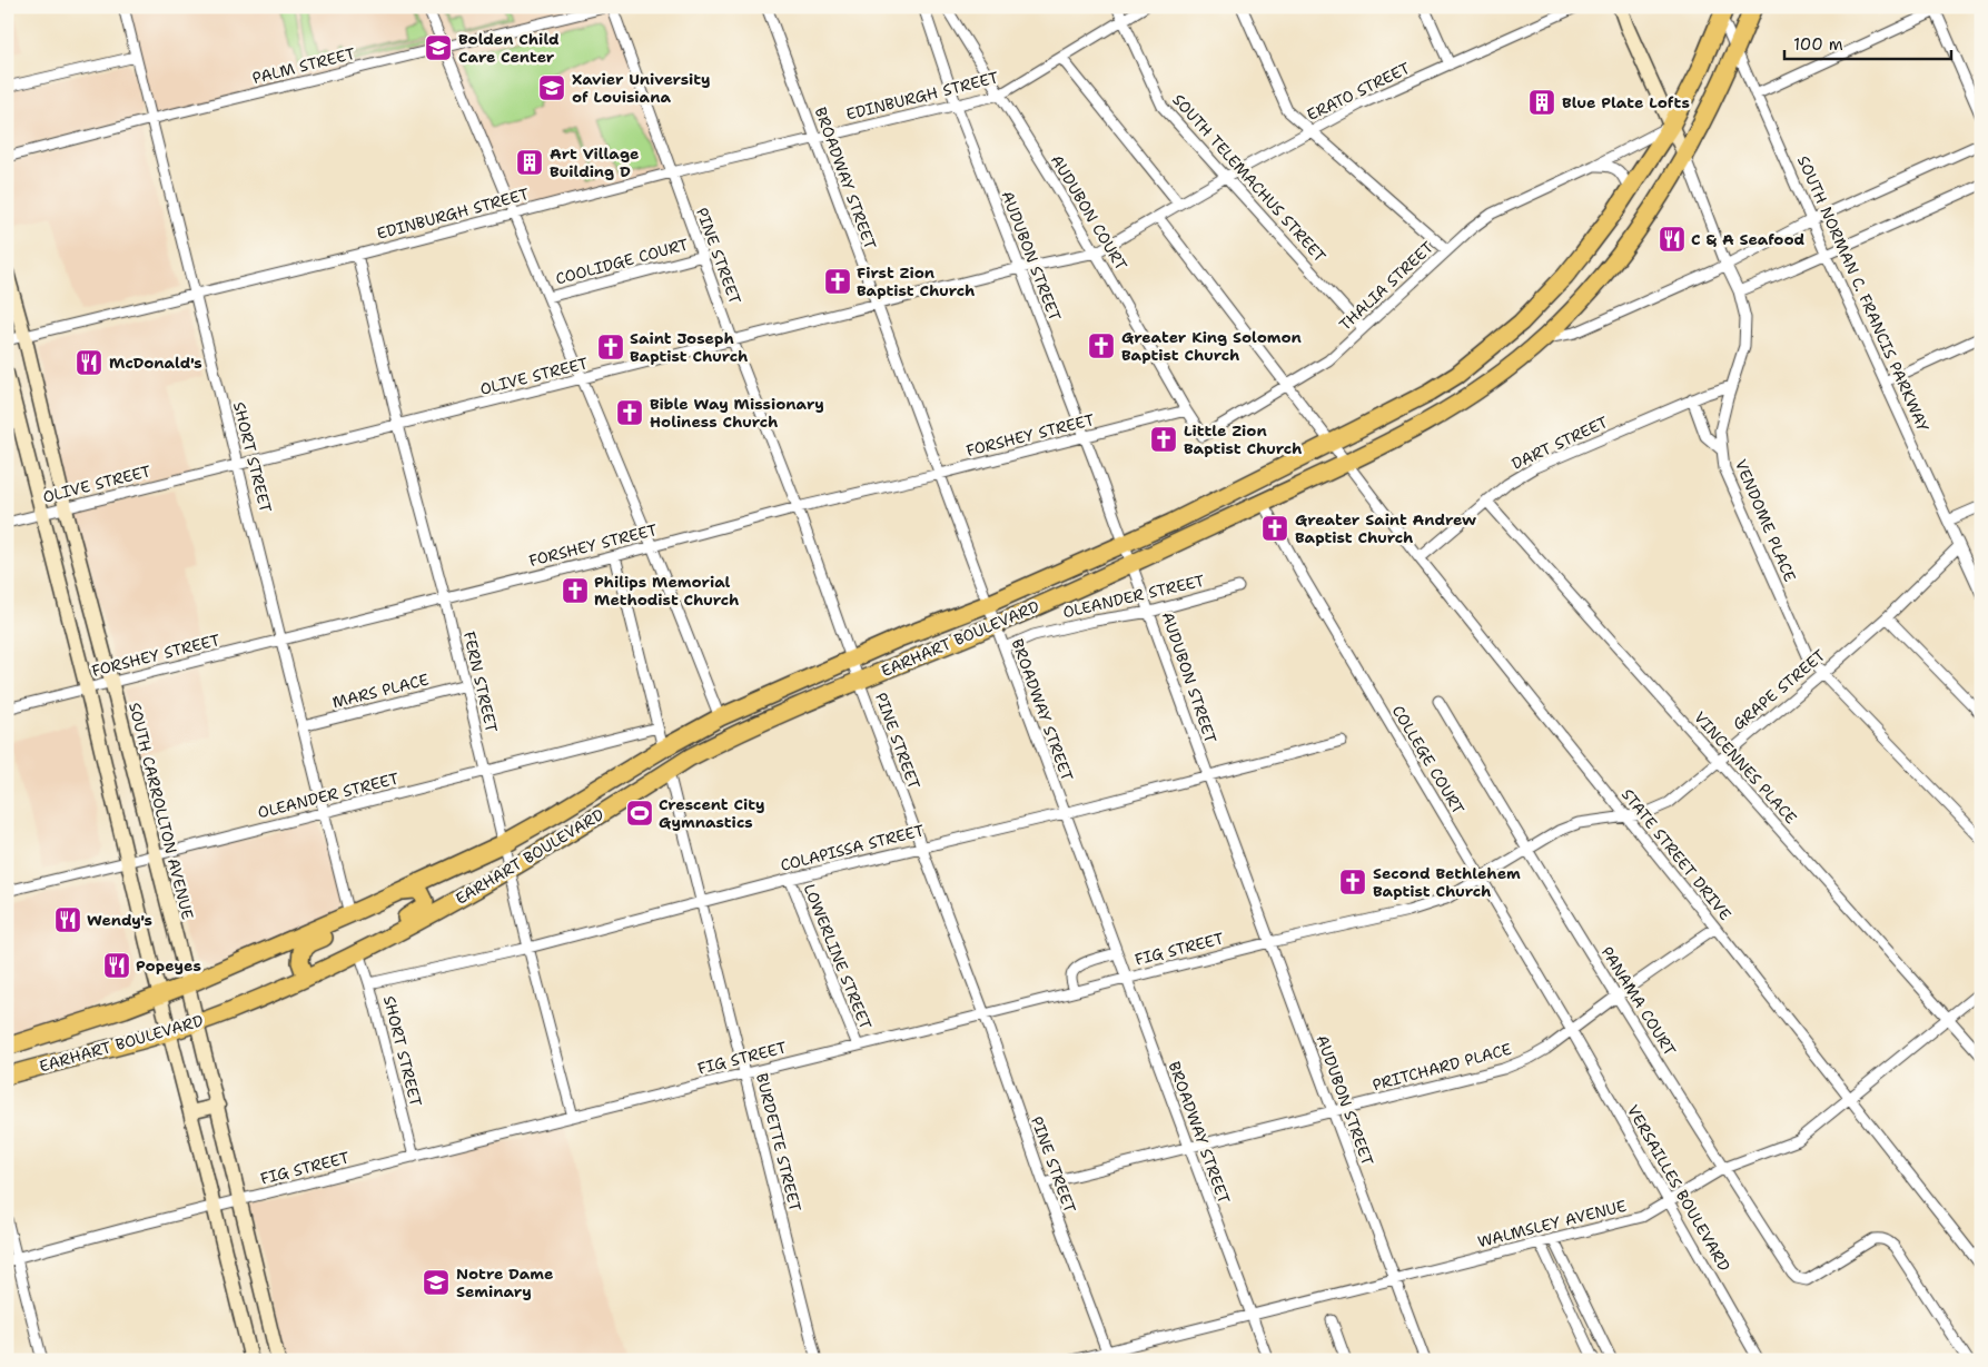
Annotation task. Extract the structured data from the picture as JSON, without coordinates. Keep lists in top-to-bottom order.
{
  "streets": {
    "main road": ["EARHART BOULEVARD", "SOUTH CARROLLTON AVENUE"],
    "street": [
      "PALM STREET",
      "ERATO STREET",
      "EDINBURGH STREET",
      "BROADWAY STREET",
      "SOUTH TELEMACHUS STREET",
      "AUDUBON COURT",
      "PINE STREET",
      "AUDUBON STREET",
      "COOLIDGE COURT",
      "THALIA STREET",
      "SOUTH NORMAN C. FRANCIS PARKWAY",
      "OLIVE STREET",
      "FORSHEY STREET",
      "DART STREET",
      "SHORT STREET",
      "VENDOME PLACE",
      "OLEANDER STREET",
      "FERN STREET",
      "GRAPE STREET",
      "MARS PLACE",
      "COLLEGE COURT",
      "VINCENNES PLACE",
      "COLAPISSA STREET",
      "STATE STREET DRIVE",
      "FIG STREET",
      "LOWERLINE STREET",
      "PANAMA COURT",
      "PRITCHARD PLACE",
      "BURDETTE STREET",
      "VERSAILLES BOULEVARD",
      "WALMSLEY AVENUE"
    ]
  },
  "crossings": [
    ["PALM STREET", "PINE STREET"],
    ["PALM STREET", "SHORT STREET"],
    ["ERATO STREET", "SOUTH TELEMACHUS STREET"],
    ["ERATO STREET", "OLIVE STREET"],
    ["ERATO STREET", "STATE STREET DRIVE"],
    ["EDINBURGH STREET", "BROADWAY STREET"],
    ["EDINBURGH STREET", "SOUTH TELEMACHUS STREET"],
    ["EDINBURGH STREET", "AUDUBON COURT"],
    ["EDINBURGH STREET", "PINE STREET"],
    ["EDINBURGH STREET", "AUDUBON STREET"],
    ["EDINBURGH STREET", "SHORT STREET"],
    ["EDINBURGH STREET", "FERN STREET"],
    ["EDINBURGH STREET", "SOUTH CARROLLTON AVENUE"],
    ["BROADWAY STREET", "OLIVE STREET"],
    ["BROADWAY STREET", "FORSHEY STREET"],
    ["BROADWAY STREET", "OLEANDER STREET"],
    ["BROADWAY STREET", "EARHART BOULEVARD"],
    ["BROADWAY STREET", "COLAPISSA STREET"],
    ["BROADWAY STREET", "FIG STREET"],
    ["BROADWAY STREET", "PRITCHARD PLACE"],
    ["BROADWAY STREET", "WALMSLEY AVENUE"],
    ["SOUTH TELEMACHUS STREET", "THALIA STREET"],
    ["AUDUBON COURT", "THALIA STREET"],
    ["AUDUBON COURT", "OLIVE STREET"],
    ["AUDUBON COURT", "FORSHEY STREET"],
    ["PINE STREET", "COOLIDGE COURT"],
    ["PINE STREET", "OLIVE STREET"],
    ["PINE STREET", "FORSHEY STREET"],
    ["PINE STREET", "EARHART BOULEVARD"],
    ["PINE STREET", "COLAPISSA STREET"],
    ["PINE STREET", "FIG STREET"],
    ["PINE STREET", "PRITCHARD PLACE"],
    ["PINE STREET", "WALMSLEY AVENUE"],
    ["AUDUBON STREET", "OLIVE STREET"],
    ["AUDUBON STREET", "FORSHEY STREET"],
    ["AUDUBON STREET", "OLEANDER STREET"],
    ["AUDUBON STREET", "EARHART BOULEVARD"],
    ["AUDUBON STREET", "COLAPISSA STREET"],
    ["AUDUBON STREET", "FIG STREET"],
    ["AUDUBON STREET", "PRITCHARD PLACE"],
    ["AUDUBON STREET", "WALMSLEY AVENUE"],
    ["THALIA STREET", "EARHART BOULEVARD"],
    ["THALIA STREET", "STATE STREET DRIVE"],
    ["SOUTH NORMAN C. FRANCIS PARKWAY", "EARHART BOULEVARD"],
    ["SOUTH NORMAN C. FRANCIS PARKWAY", "GRAPE STREET"],
    ["OLIVE STREET", "SHORT STREET"],
    ["OLIVE STREET", "FERN STREET"],
    ["OLIVE STREET", "SOUTH CARROLLTON AVENUE"],
    ["OLIVE STREET", "STATE STREET DRIVE"],
    ["FORSHEY STREET", "SHORT STREET"],
    ["FORSHEY STREET", "FERN STREET"],
    ["FORSHEY STREET", "SOUTH CARROLLTON AVENUE"],
    ["DART STREET", "VENDOME PLACE"],
    ["DART STREET", "VINCENNES PLACE"],
    ["DART STREET", "STATE STREET DRIVE"],
    ["SHORT STREET", "OLEANDER STREET"],
    ["SHORT STREET", "EARHART BOULEVARD"],
    ["SHORT STREET", "MARS PLACE"],
    ["SHORT STREET", "COLAPISSA STREET"],
    ["SHORT STREET", "FIG STREET"],
    ["VENDOME PLACE", "EARHART BOULEVARD"],
    ["VENDOME PLACE", "GRAPE STREET"],
    ["OLEANDER STREET", "FERN STREET"],
    ["OLEANDER STREET", "SOUTH CARROLLTON AVENUE"],
    ["EARHART BOULEVARD", "FERN STREET"],
    ["EARHART BOULEVARD", "COLLEGE COURT"],
    ["EARHART BOULEVARD", "SOUTH CARROLLTON AVENUE"],
    ["EARHART BOULEVARD", "STATE STREET DRIVE"],
    ["EARHART BOULEVARD", "BURDETTE STREET"],
    ["FERN STREET", "MARS PLACE"],
    ["FERN STREET", "COLAPISSA STREET"],
    ["FERN STREET", "FIG STREET"],
    ["GRAPE STREET", "COLLEGE COURT"],
    ["GRAPE STREET", "VINCENNES PLACE"],
    ["GRAPE STREET", "STATE STREET DRIVE"],
    ["GRAPE STREET", "FIG STREET"],
    ["GRAPE STREET", "PANAMA COURT"],
    ["COLLEGE COURT", "FIG STREET"],
    ["COLLEGE COURT", "PRITCHARD PLACE"],
    ["COLLEGE COURT", "VERSAILLES BOULEVARD"],
    ["VINCENNES PLACE", "WALMSLEY AVENUE"],
    ["SOUTH CARROLLTON AVENUE", "FIG STREET"],
    ["COLAPISSA STREET", "LOWERLINE STREET"],
    ["COLAPISSA STREET", "BURDETTE STREET"],
    ["STATE STREET DRIVE", "PRITCHARD PLACE"],
    ["STATE STREET DRIVE", "WALMSLEY AVENUE"],
    ["FIG STREET", "LOWERLINE STREET"],
    ["FIG STREET", "BURDETTE STREET"],
    ["PANAMA COURT", "PRITCHARD PLACE"],
    ["PANAMA COURT", "WALMSLEY AVENUE"],
    ["PRITCHARD PLACE", "VERSAILLES BOULEVARD"],
    ["VERSAILLES BOULEVARD", "WALMSLEY AVENUE"]
  ],
  "places": {
    "school or university": ["Bolden Child Care Center", "Xavier University of Louisiana", "Notre Dame Seminary"],
    "building": ["Blue Plate Lofts", "Art Village Building D"],
    "restaurant": [
      "C & A Seafood",
      "McDonald's",
      "Wendy's",
      "Popeyes"
    ],
    "church": [
      "First Zion Baptist Church",
      "Greater King Solomon Baptist Church",
      "Saint Joseph Baptist Church",
      "Bible Way Missionary Holiness Church",
      "Little Zion Baptist Church",
      "Greater Saint Andrew Baptist Church",
      "Philips Memorial Methodist Church",
      "Second Bethlehem Baptist Church"
    ],
    "sports": ["Crescent City Gymnastics"]
  },
  "scale_bar": "100 m"
}
